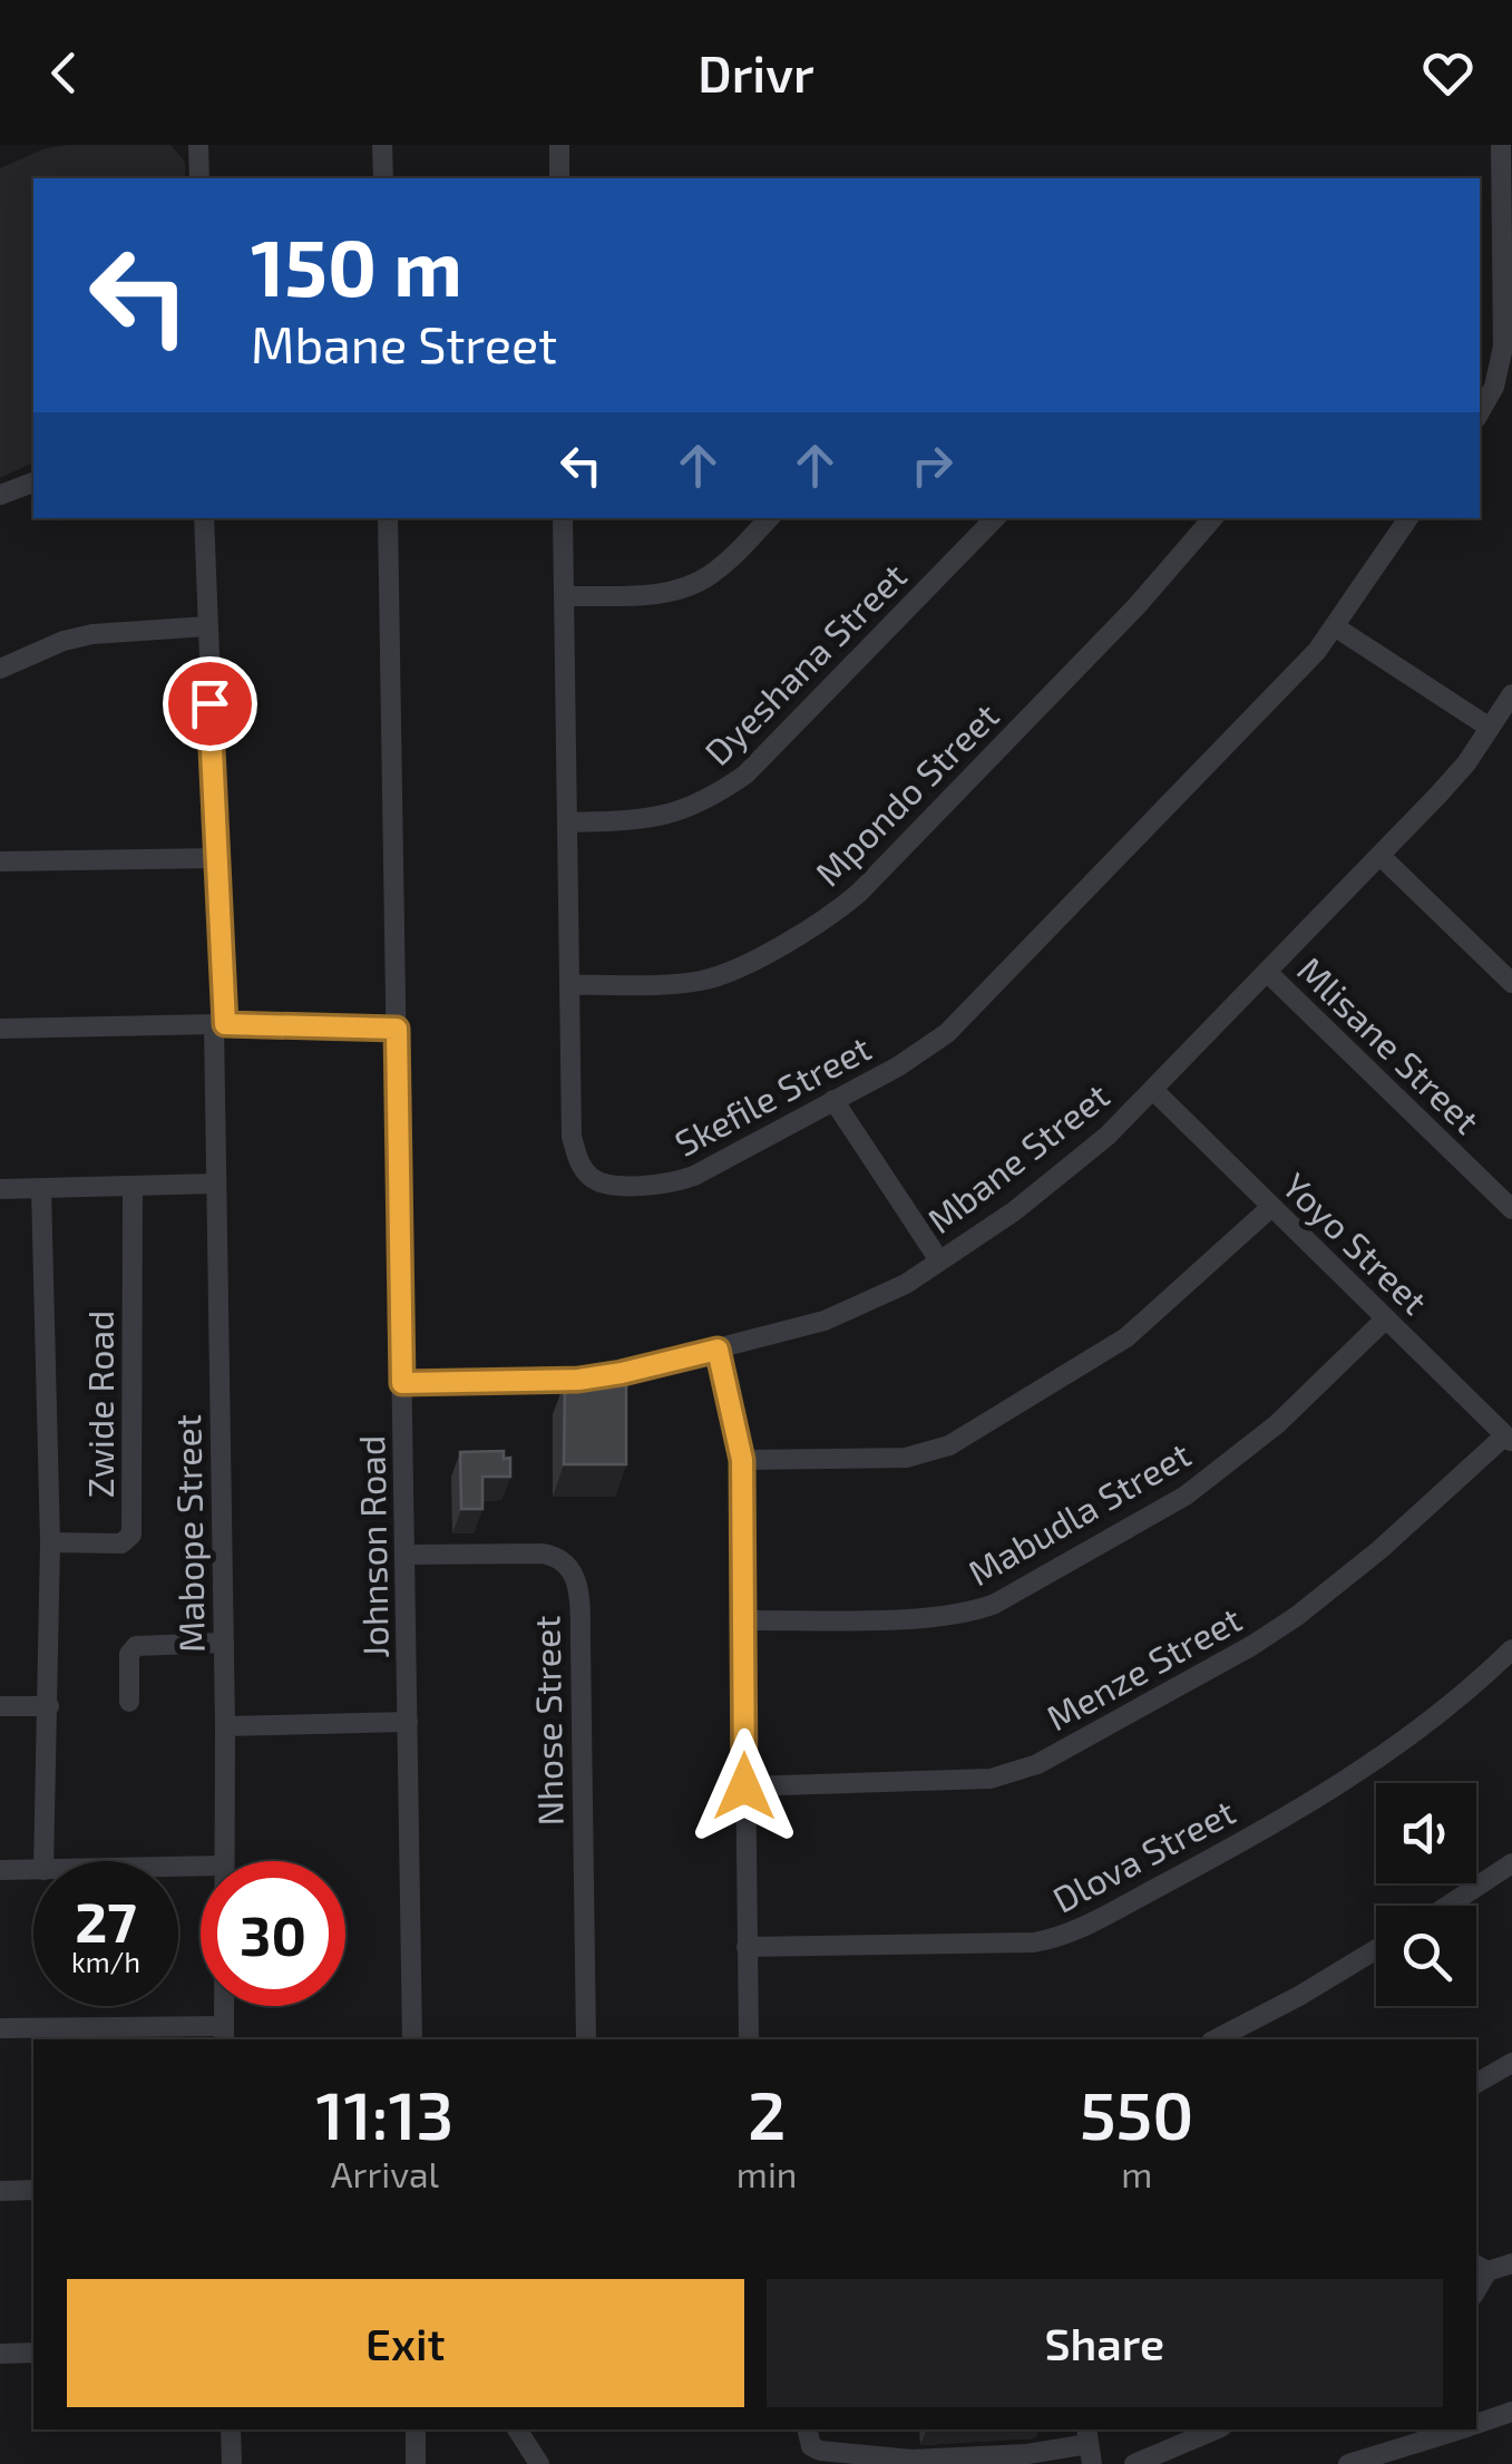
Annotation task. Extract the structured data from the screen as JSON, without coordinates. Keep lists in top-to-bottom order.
{
  "streets": {
    "street": [
      "Dyeshana Street",
      "Mpondo Street",
      "Mlisane Street",
      "Skefile Street",
      "Mbane Street",
      "Yoyo Street",
      "Zwide Road",
      "Mabudla Street",
      "Mabope Street",
      "Johnson Road",
      "Menze Street",
      "Nhose Street",
      "Dlova Street"
    ]
  },
  "crossings": [
    ["Dyeshana Street", "Skefile Street"],
    ["Mpondo Street", "Skefile Street"],
    ["Mlisane Street", "Mbane Street"],
    ["Mbane Street", "Yoyo Street"],
    ["Mbane Street", "Johnson Road"],
    ["Yoyo Street", "Mabudla Street"],
    ["Yoyo Street", "Menze Street"],
    ["Johnson Road", "Nhose Street"]
  ],
  "page": {
    "header": "Drivr",
    "turn": ["150 m", "Mbane Street"],
    "speed": "27 km/h",
    "limit": "30",
    "eta": [
      "11:13",
      "Arrival",
      "2",
      "min",
      "550",
      "m"
    ],
    "buttons": ["Exit", "Share"]
  }
}
